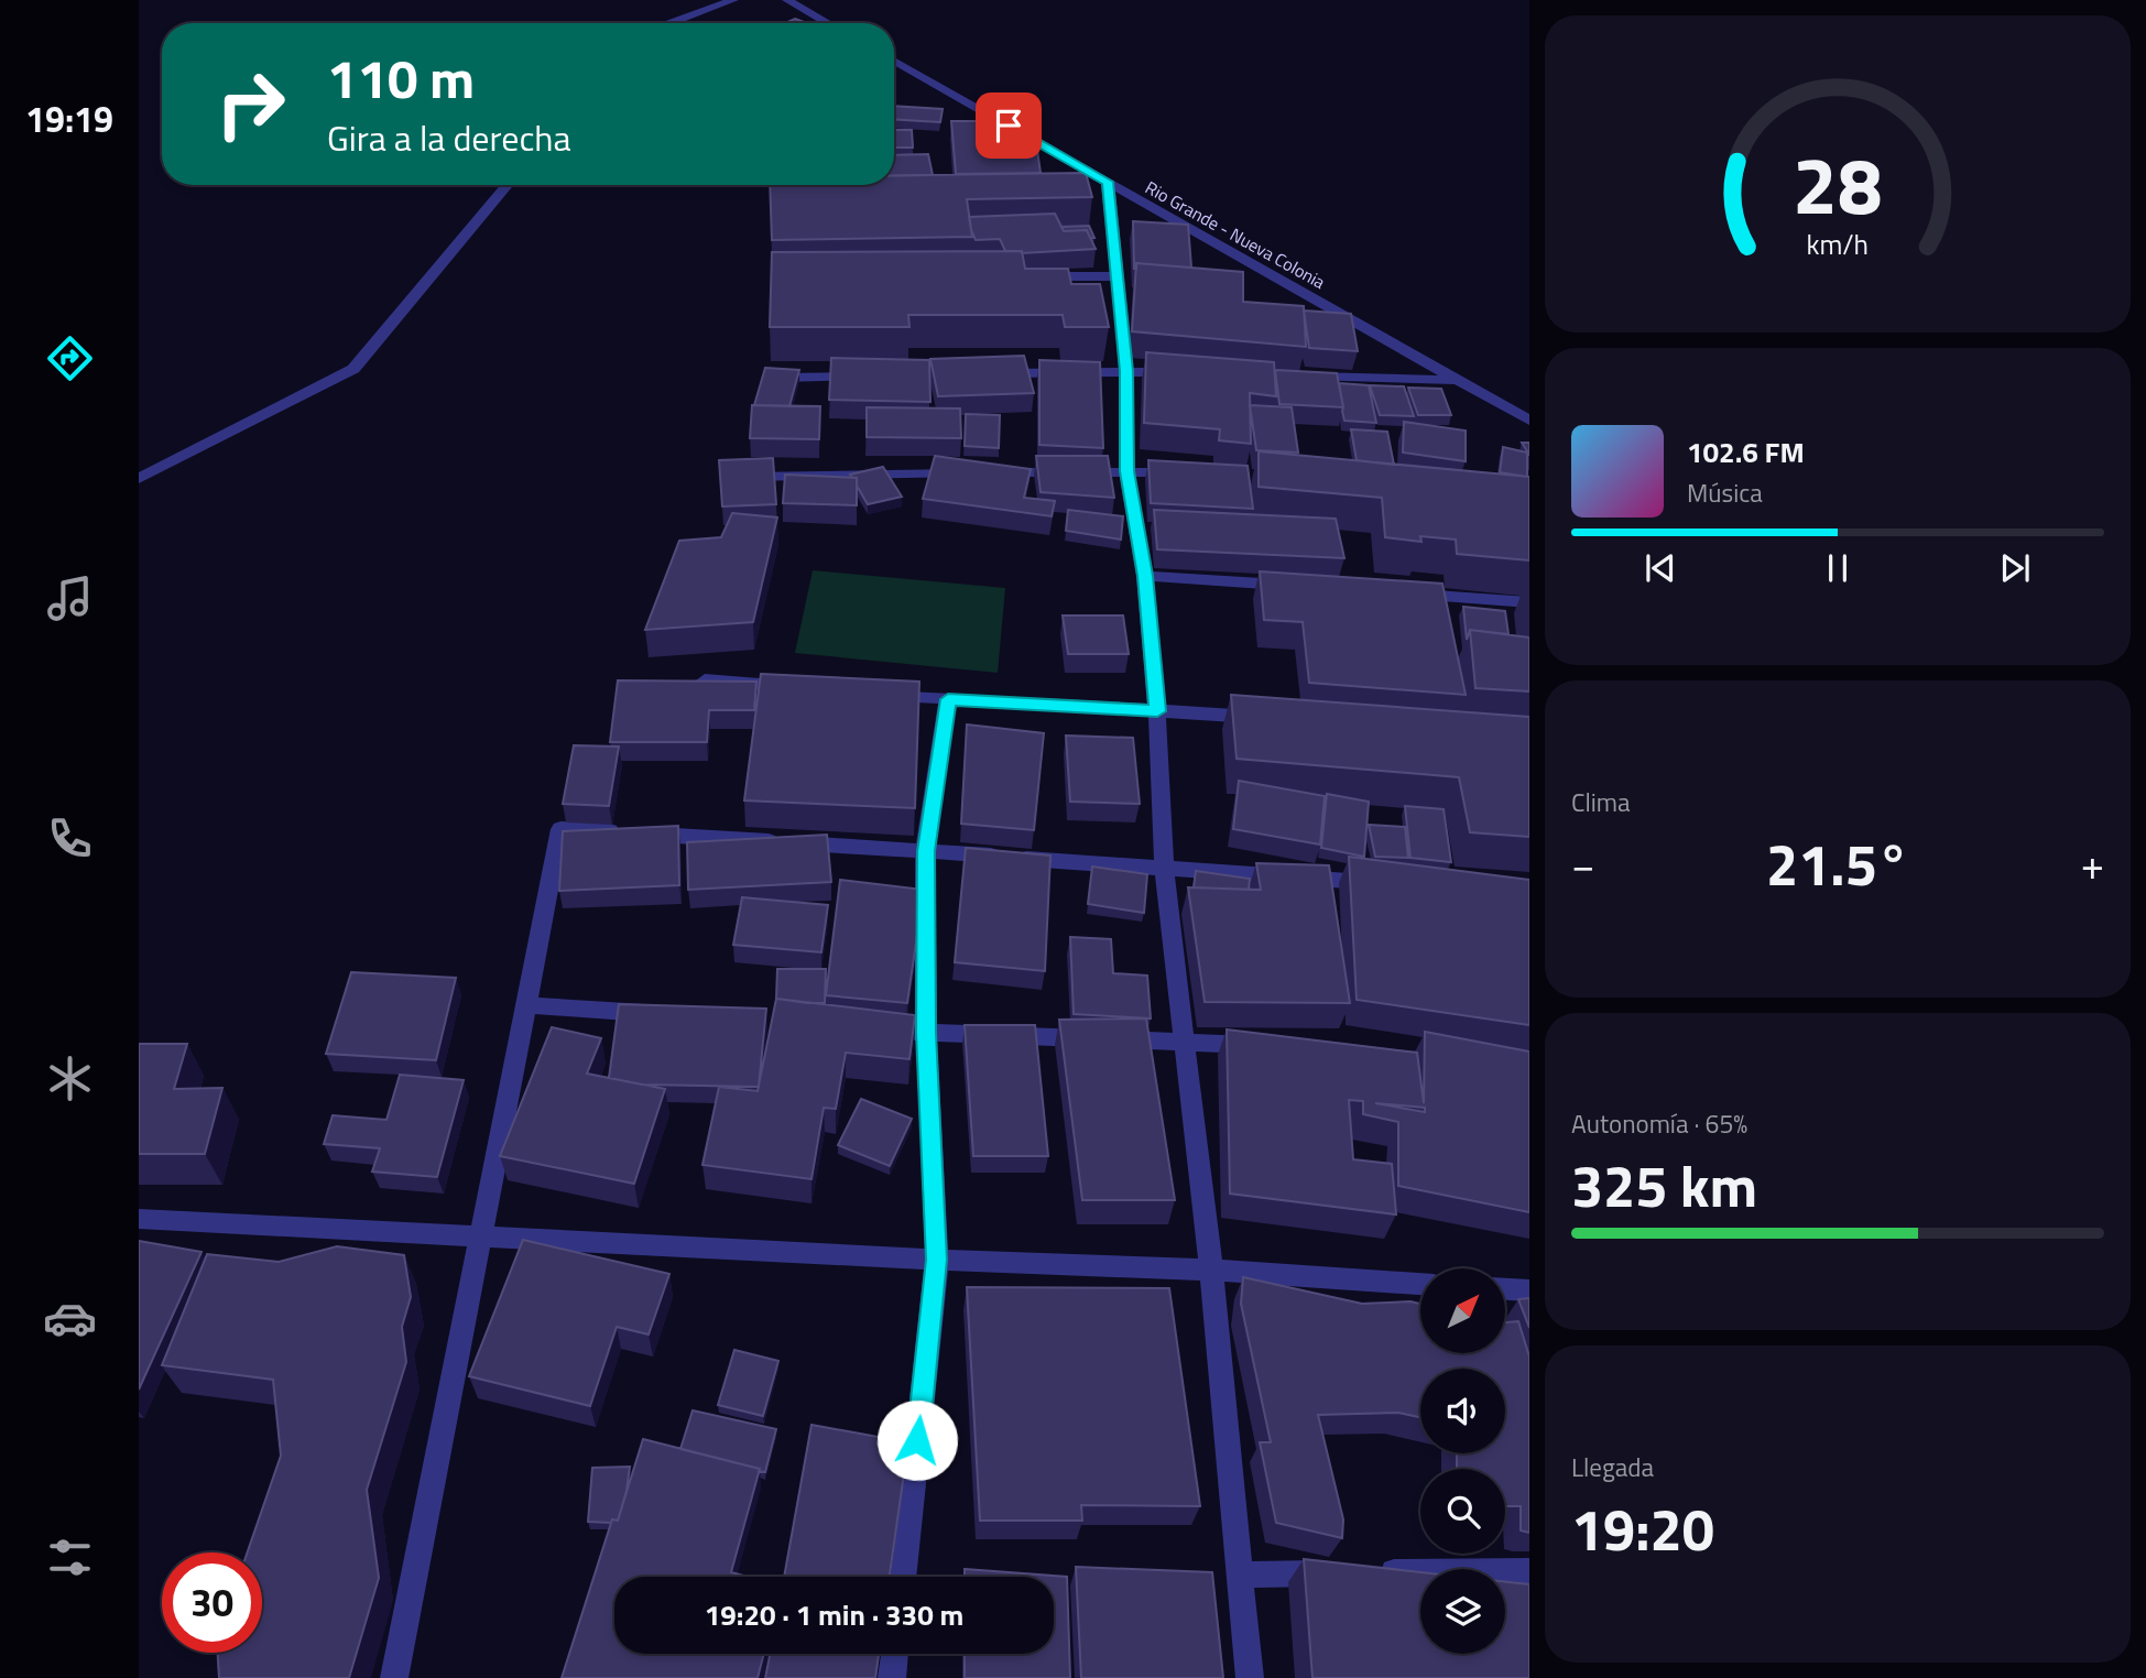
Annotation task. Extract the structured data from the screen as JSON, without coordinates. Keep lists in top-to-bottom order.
{
  "streets": {
    "street": ["Rio Grande - Nueva Colonia"]
  },
  "north": "top right",
  "page": {
    "tabs": "19:19",
    "turn": ["110 m", "Gira a la derecha"],
    "song": ["102.6 FM", "Música"],
    "tile": [
      "Clima",
      ["Autonomía · 65%", "325 km"],
      ["Llegada", "19:20"]
    ],
    "heat": ["−", "21.5°", "+"],
    "limit": "30",
    "trip": "19:20 · 1 min · 330 m",
    "gauge": ["28", "km/h"]
  }
}
